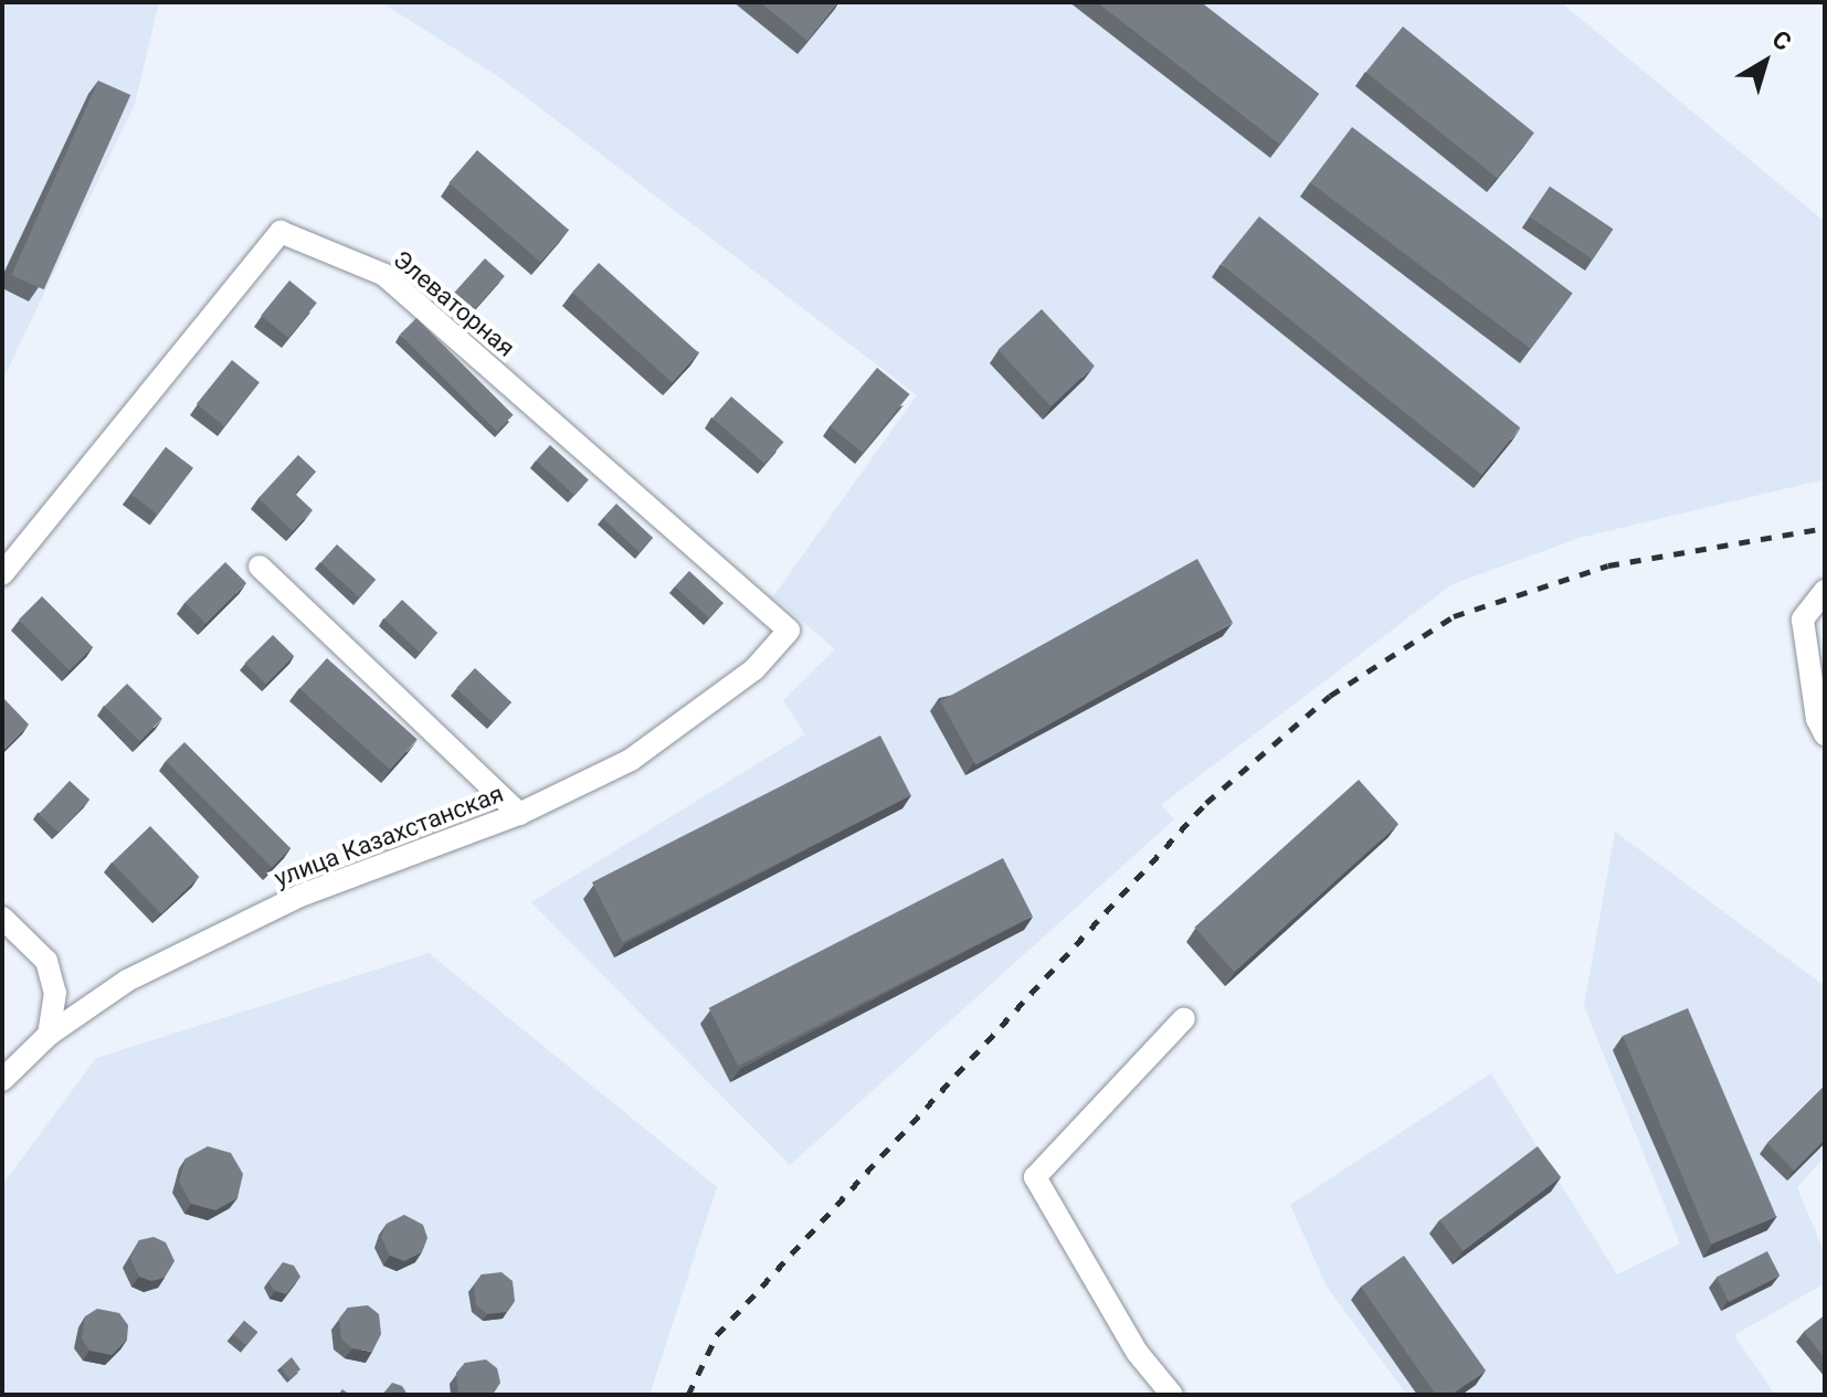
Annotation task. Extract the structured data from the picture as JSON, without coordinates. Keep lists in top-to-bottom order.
{
  "streets": {
    "street": ["Элеваторная", "улица Казахстанская"]
  },
  "crossings": [
    ["Элеваторная", "улица Казахстанская"]
  ],
  "north": "top right"
}
